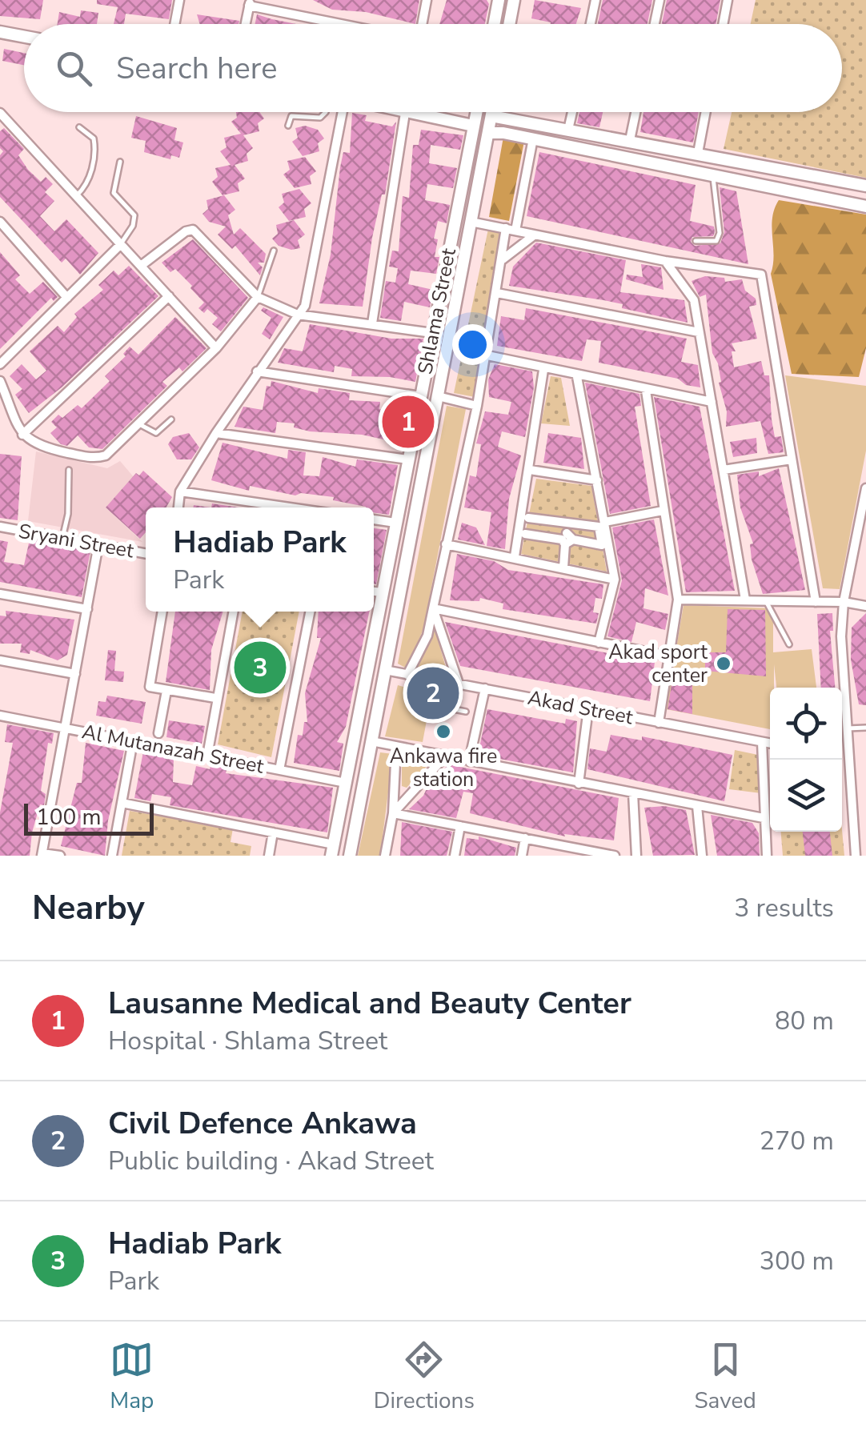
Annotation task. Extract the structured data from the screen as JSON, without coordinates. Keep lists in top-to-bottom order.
{
  "streets": {
    "main road": ["Shlama Street"],
    "street": ["Sryani Street", "Akad Street", "Al Mutanazah Street"]
  },
  "crossings": [
    ["Shlama Street", "Akad Street"],
    ["Shlama Street", "Al Mutanazah Street"]
  ],
  "places": ["Akad sport center", "Ankawa fire station"],
  "scale_bar": "100 m",
  "page": {
    "search": "Search here",
    "pins": ["1", "3", "2"],
    "popup": ["Hadiab Park", "Park"],
    "scale": "100 m",
    "heading": ["Nearby", "3 results"],
    "list": [
      {
        "mark": "1",
        "name": "Lausanne Medical and Beauty Center",
        "note": "Hospital · Shlama Street",
        "value": "80 m"
      },
      {
        "mark": "2",
        "name": "Civil Defence Ankawa",
        "note": "Public building · Akad Street",
        "value": "270 m"
      },
      {
        "mark": "3",
        "name": "Hadiab Park",
        "note": "Park",
        "value": "300 m"
      }
    ],
    "nav": ["Map", "Directions", "Saved"]
  }
}
